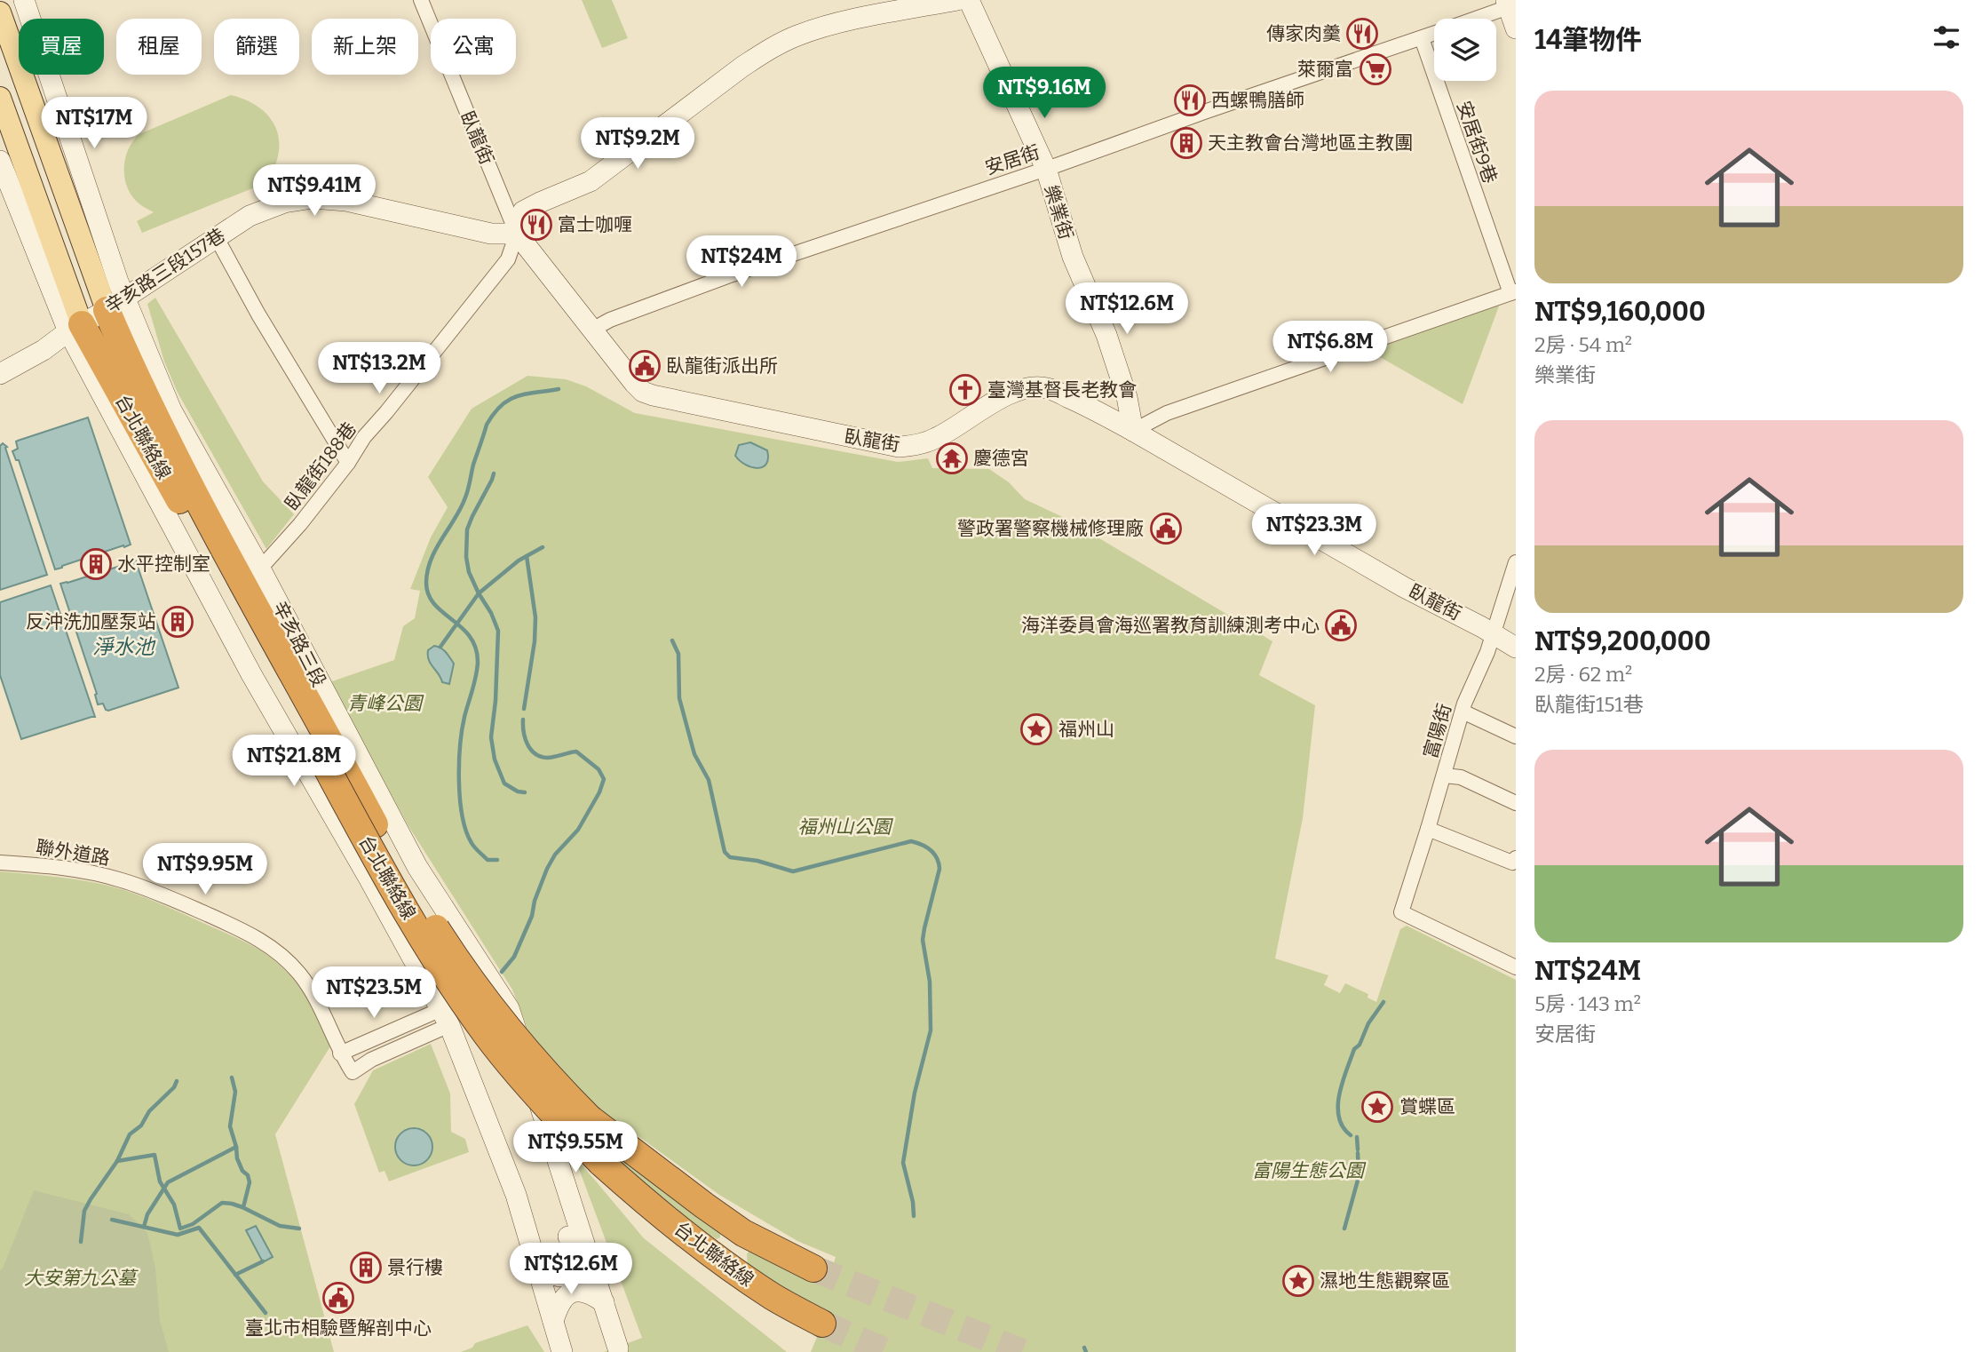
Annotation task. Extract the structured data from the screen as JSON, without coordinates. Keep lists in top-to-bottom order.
{
  "streets": {
    "highway": ["台北聯絡線"],
    "main road": [
      "臥龍街",
      "樂業街",
      "辛亥路三段157巷",
      "辛亥路三段"
    ],
    "street": [
      "安居街9巷",
      "安居街",
      "臥龍街188巷",
      "富陽街",
      "聯外道路"
    ]
  },
  "crossings": [
    ["臥龍街", "安居街"],
    ["臥龍街", "樂業街"],
    ["臥龍街", "辛亥路三段157巷"],
    ["臥龍街", "臥龍街188巷"],
    ["臥龍街", "富陽街"],
    ["安居街9巷", "安居街"],
    ["安居街", "樂業街"],
    ["辛亥路三段157巷", "台北聯絡線"],
    ["辛亥路三段157巷", "臥龍街188巷"],
    ["辛亥路三段157巷", "辛亥路三段"],
    ["台北聯絡線", "辛亥路三段"],
    ["臥龍街188巷", "辛亥路三段"]
  ],
  "water": ["淨水池"],
  "parks": [
    "青峰公園",
    "福州山公園",
    "富陽生態公園",
    "大安第九公墓"
  ],
  "places": {
    "restaurant": ["傳家肉羹", "西螺鴨膳師", "富士咖喱"],
    "supermarket": ["萊爾富"],
    "building": [
      "天主教會台灣地區主教團",
      "水平控制室",
      "反沖洗加壓泵站",
      "景行樓"
    ],
    "public building": [
      "臥龍街派出所",
      "警政署警察機械修理廠",
      "海洋委員會海巡署教育訓練測考中心",
      "臺北市相驗暨解剖中心"
    ],
    "church": ["臺灣基督長老教會"],
    "temple": ["慶德宮"],
    "place": ["福州山", "賞蝶區", "濕地生態觀察區"]
  },
  "page": {
    "heading": "14筆物件",
    "chip": [
      "買屋",
      "租屋",
      "篩選",
      "新上架",
      "公寓"
    ],
    "price": [
      "NT$9.16M",
      "NT$17M",
      "NT$9.2M",
      "NT$9.41M",
      "NT$24M",
      "NT$12.6M",
      "NT$6.8M",
      "NT$13.2M",
      "NT$23.3M",
      "NT$21.8M",
      "NT$9.95M",
      "NT$23.5M",
      "NT$9.55M",
      "NT$12.6M"
    ],
    "list": [
      {
        "name": "NT$9,160,000",
        "note": "2房 · 54 m² · 樂業街"
      },
      {
        "name": "NT$9,200,000",
        "note": "2房 · 62 m² · 臥龍街151巷"
      },
      {
        "name": "NT$24M",
        "note": "5房 · 143 m² · 安居街"
      }
    ]
  }
}
